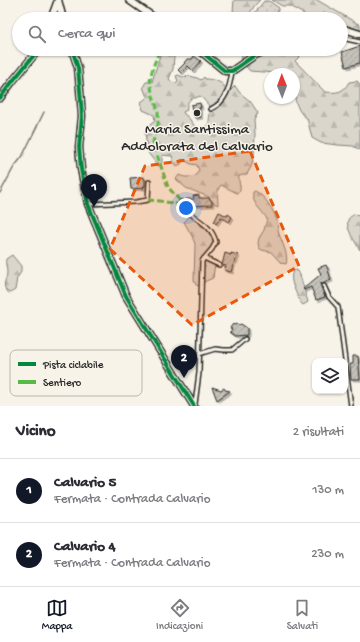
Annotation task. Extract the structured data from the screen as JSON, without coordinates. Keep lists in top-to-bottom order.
{
  "places": ["Maria Santissima Addolorata del Calvario"],
  "legend": ["Pista ciclabile", "Sentiero"],
  "north": "top",
  "page": {
    "search": "Cerca qui",
    "pins": ["1", "2"],
    "heading": ["Vicino", "2 risultati"],
    "list": [
      {
        "mark": "1",
        "name": "Calvario 5",
        "note": "Fermata · Contrada Calvario",
        "value": "130 m"
      },
      {
        "mark": "2",
        "name": "Calvario 4",
        "note": "Fermata · Contrada Calvario",
        "value": "230 m"
      }
    ],
    "nav": ["Mappa", "Indicazioni", "Salvati"]
  }
}
